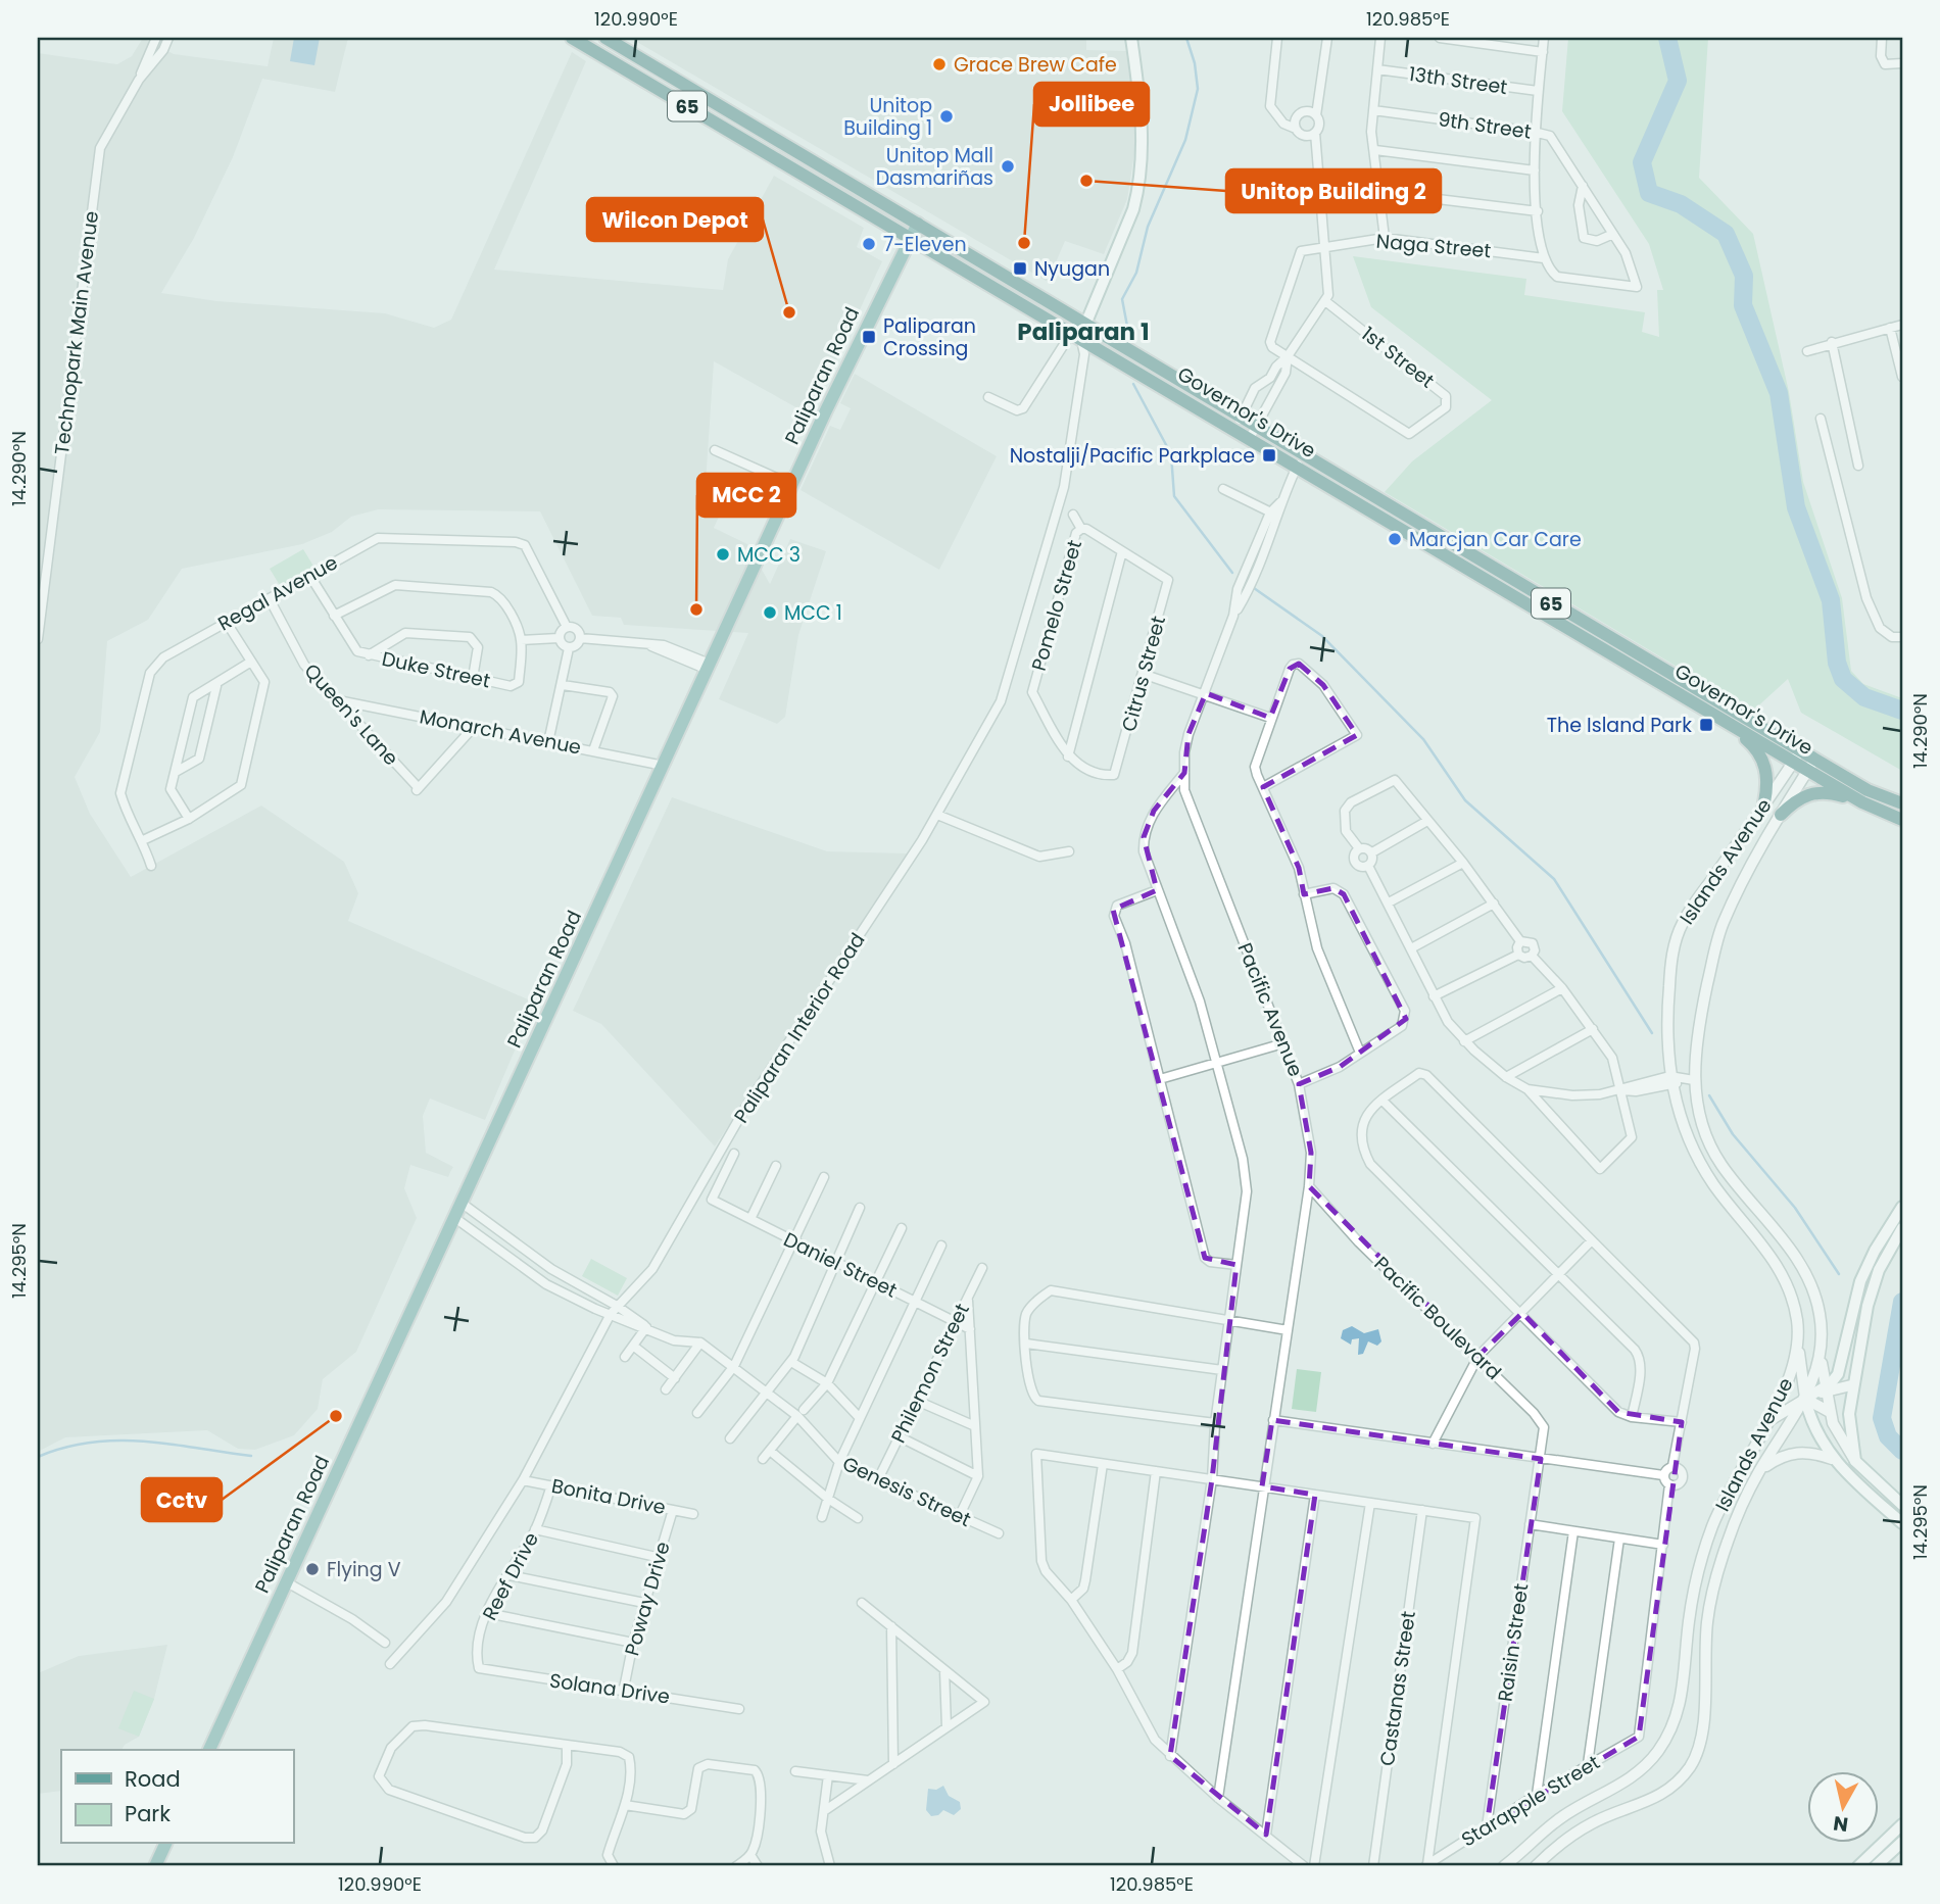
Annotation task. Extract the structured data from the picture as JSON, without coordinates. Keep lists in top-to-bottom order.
{
  "streets": {
    "highway": ["65", "Governor's Drive"],
    "main road": ["Paliparan Road"],
    "street": [
      "13th Street",
      "9th Street",
      "Naga Street",
      "Technopark Main Avenue",
      "1st Street",
      "Regal Avenue",
      "Pomelo Street",
      "Duke Street",
      "Citrus Street",
      "Queen's Lane",
      "Monarch Avenue",
      "Islands Avenue",
      "Pacific Avenue",
      "Paliparan Interior Road",
      "Daniel Street",
      "Pacific Boulevard",
      "Philemon Street",
      "Genesis Street",
      "Bonita Drive",
      "Reef Drive",
      "Poway Drive",
      "Raisin Street",
      "Solana Drive",
      "Castanas Street",
      "Starapple Street"
    ]
  },
  "crossings": [
    ["9th Street", "Naga Street"],
    ["Paliparan Road", "Governor's Drive"],
    ["Paliparan Road", "Monarch Avenue"],
    ["Paliparan Road", "Genesis Street"],
    ["Governor's Drive", "Islands Avenue"],
    ["Governor's Drive", "Pacific Avenue"],
    ["Governor's Drive", "Paliparan Interior Road"],
    ["Regal Avenue", "Duke Street"],
    ["Regal Avenue", "Queen's Lane"],
    ["Pomelo Street", "Citrus Street"],
    ["Queen's Lane", "Monarch Avenue"],
    ["Pacific Avenue", "Pacific Boulevard"],
    ["Paliparan Interior Road", "Genesis Street"],
    ["Paliparan Interior Road", "Bonita Drive"],
    ["Daniel Street", "Philemon Street"],
    ["Pacific Boulevard", "Raisin Street"],
    ["Philemon Street", "Genesis Street"],
    ["Bonita Drive", "Reef Drive"],
    ["Bonita Drive", "Poway Drive"],
    ["Reef Drive", "Solana Drive"],
    ["Poway Drive", "Solana Drive"],
    ["Raisin Street", "Starapple Street"]
  ],
  "districts": ["Paliparan 1"],
  "places": {
    "other": [
      "Grace Brew Cafe",
      "Unitop Building 1",
      "Unitop Mall Dasmariñas",
      "Unitop Building 2",
      "Jollibee",
      "7-Eleven",
      "Wilcon Depot",
      "Marcjan Car Care",
      "MCC 3",
      "MCC 2",
      "MCC 1",
      "Cctv",
      "Flying V"
    ],
    "transit": [
      "Nyugan",
      "Paliparan Crossing",
      "Nostalji/Pacific Parkplace",
      "The Island Park"
    ]
  },
  "legend": ["Road", "Park"],
  "north": "bottom",
  "coordinates": [
    "120.990°E",
    "120.985°E",
    "14.290°N",
    "14.295°N"
  ]
}
